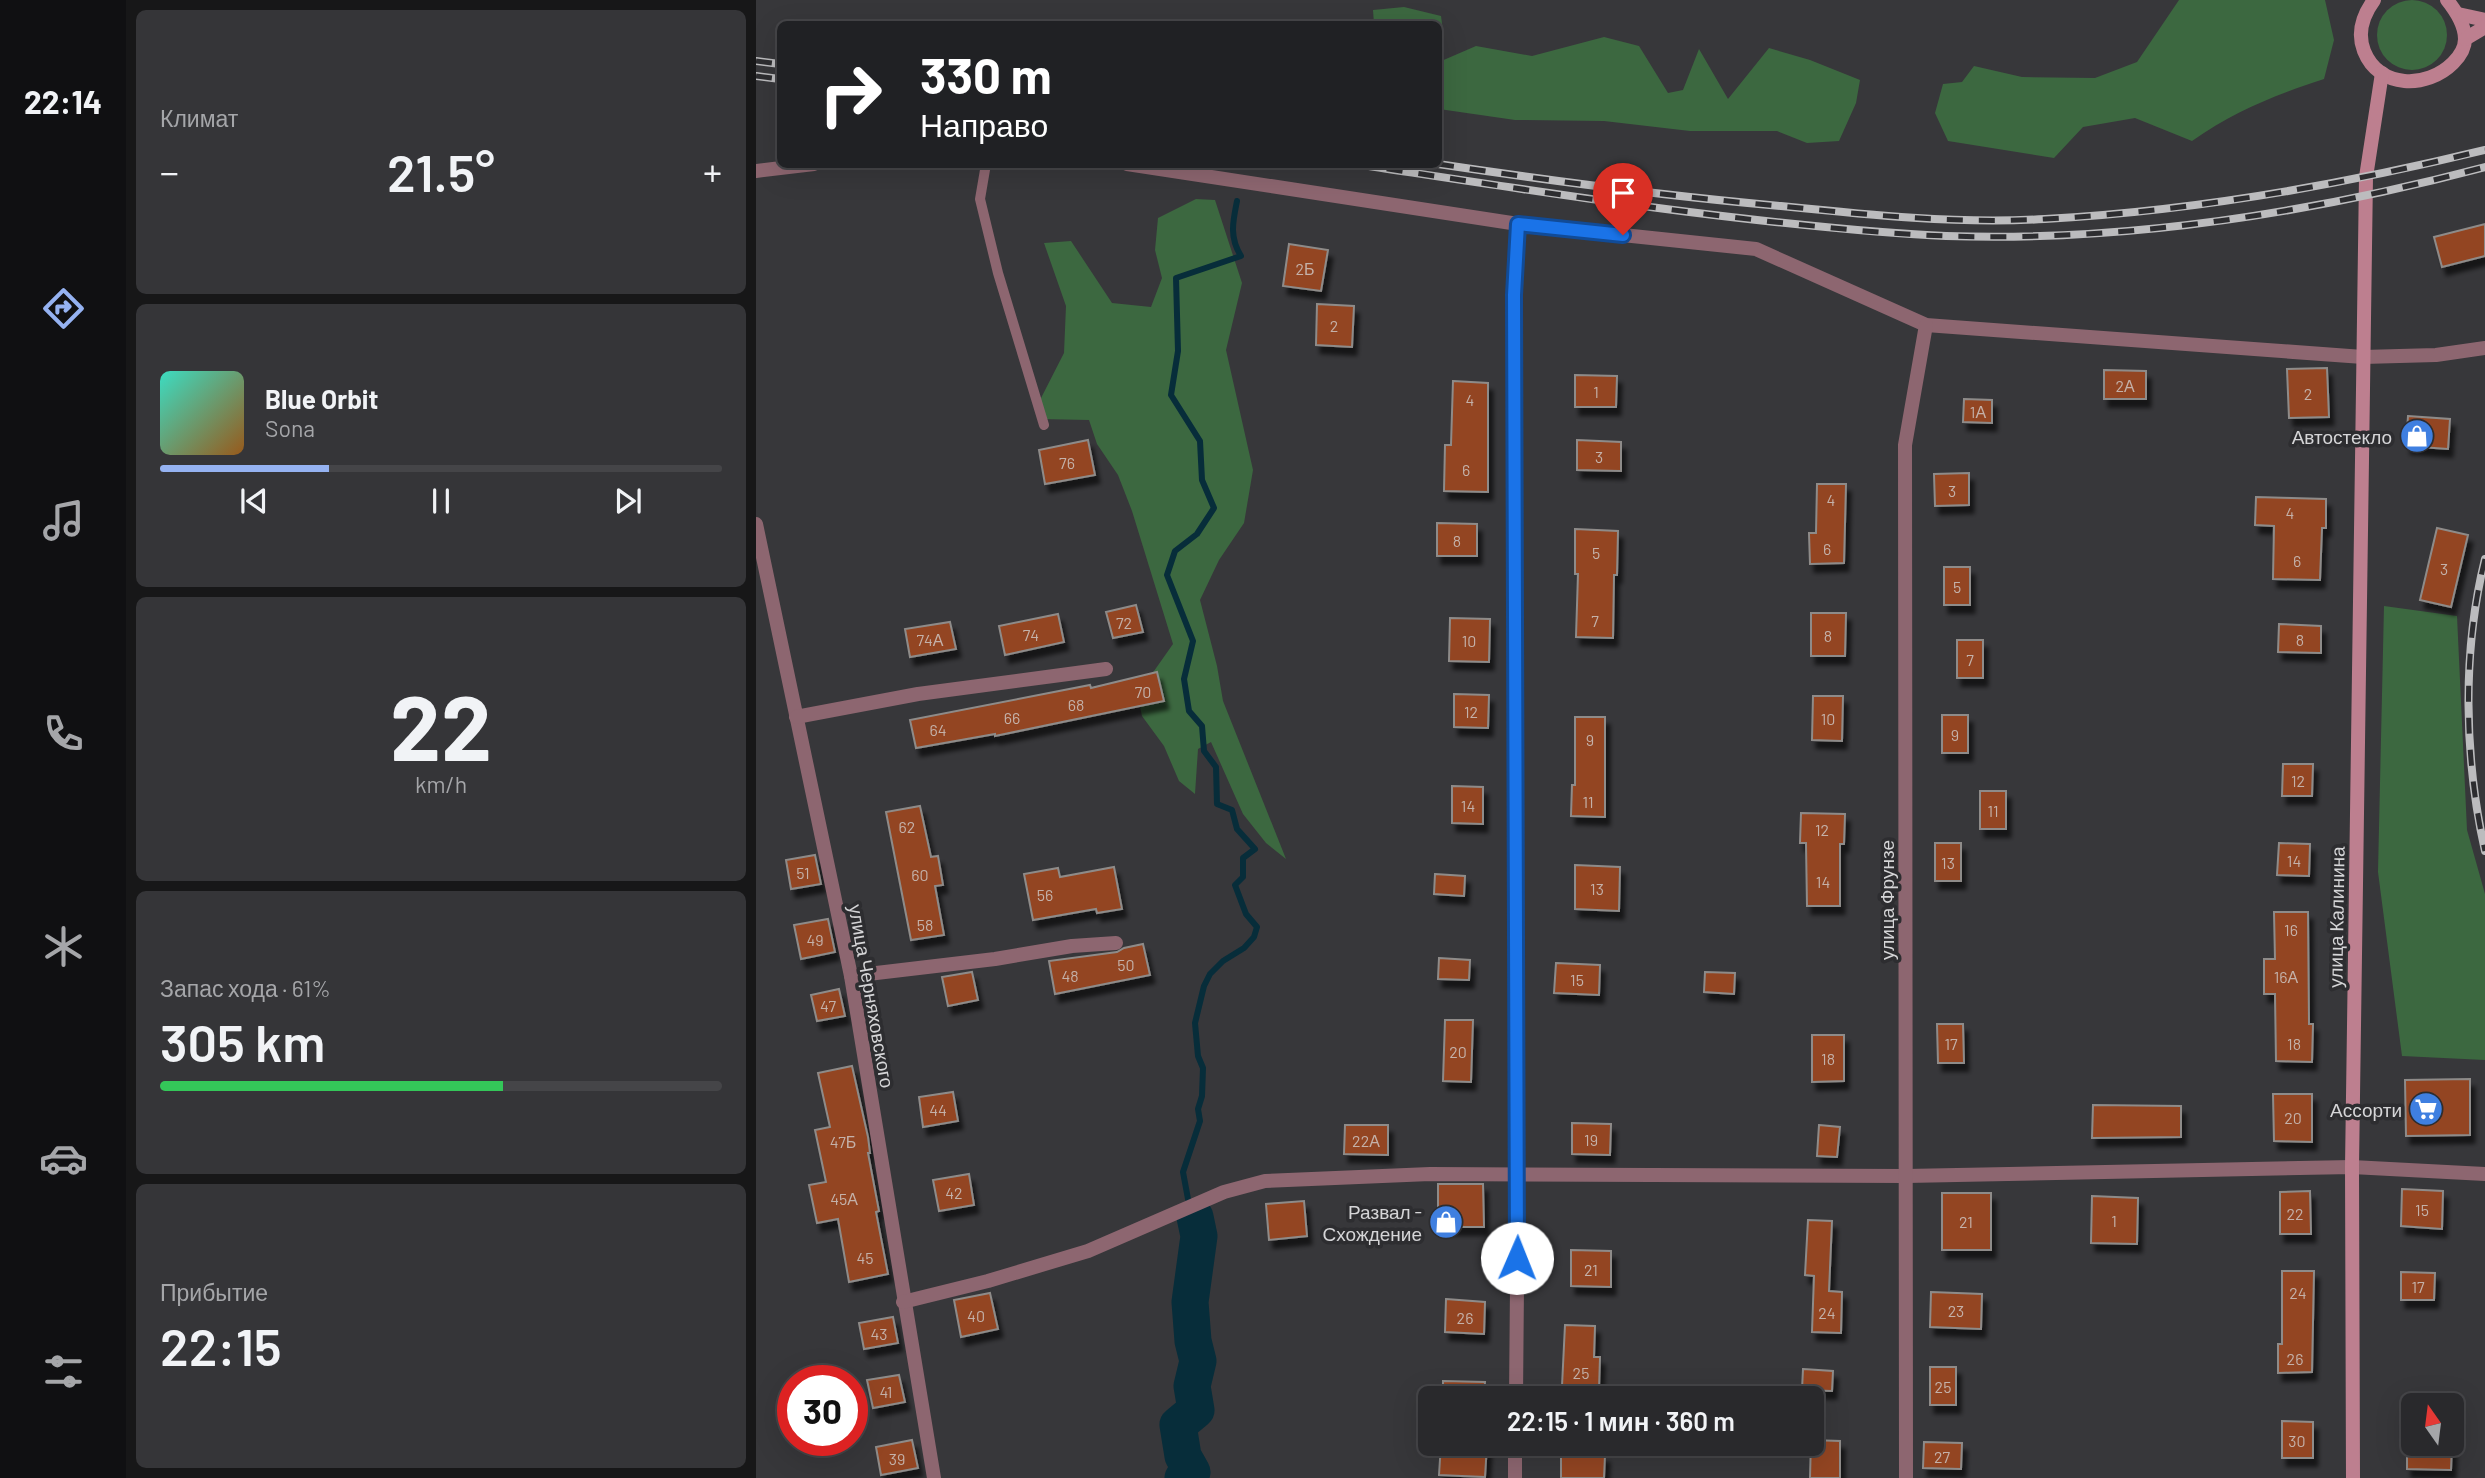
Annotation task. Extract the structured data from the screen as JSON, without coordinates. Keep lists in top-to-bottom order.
{
  "streets": {
    "street": ["улица Фрунзе", "улица Калинина", "улица Черняховского"]
  },
  "places": {
    "shop": ["Автостекло", "Развал - Схождение"],
    "supermarket": ["Ассорти"]
  },
  "house_numbers": [
    "2Б",
    "2",
    "2А",
    "1",
    "2",
    "4",
    "1А",
    "3",
    "76",
    "6",
    "3",
    "4",
    "4",
    "8",
    "6",
    "5",
    "6",
    "3",
    "5",
    "7",
    "72",
    "74",
    "8",
    "74А",
    "8",
    "10",
    "7",
    "70",
    "68",
    "12",
    "66",
    "10",
    "64",
    "9",
    "9",
    "12",
    "11",
    "14",
    "11",
    "62",
    "12",
    "14",
    "13",
    "51",
    "60",
    "14",
    "13",
    "56",
    "58",
    "16",
    "49",
    "50",
    "48",
    "16А",
    "15",
    "47",
    "17",
    "18",
    "20",
    "18",
    "44",
    "20",
    "19",
    "22А",
    "47Б",
    "42",
    "45А",
    "15",
    "22",
    "1",
    "21",
    "45",
    "21",
    "17",
    "24",
    "23",
    "24",
    "40",
    "26",
    "43",
    "26",
    "25",
    "25",
    "41",
    "30",
    "27",
    "39"
  ],
  "north": "top",
  "page": {
    "tabs": "22:14",
    "tile": [
      "Климат",
      ["22", "km/h"],
      ["Запас хода · 61%", "305 km"],
      ["Прибытие", "22:15"]
    ],
    "turn": ["330 m", "Направо"],
    "heat": ["−", "21.5°", "+"],
    "song": ["Blue Orbit", "Sona"],
    "limit": "30",
    "trip": "22:15 · 1 мин · 360 m"
  }
}
